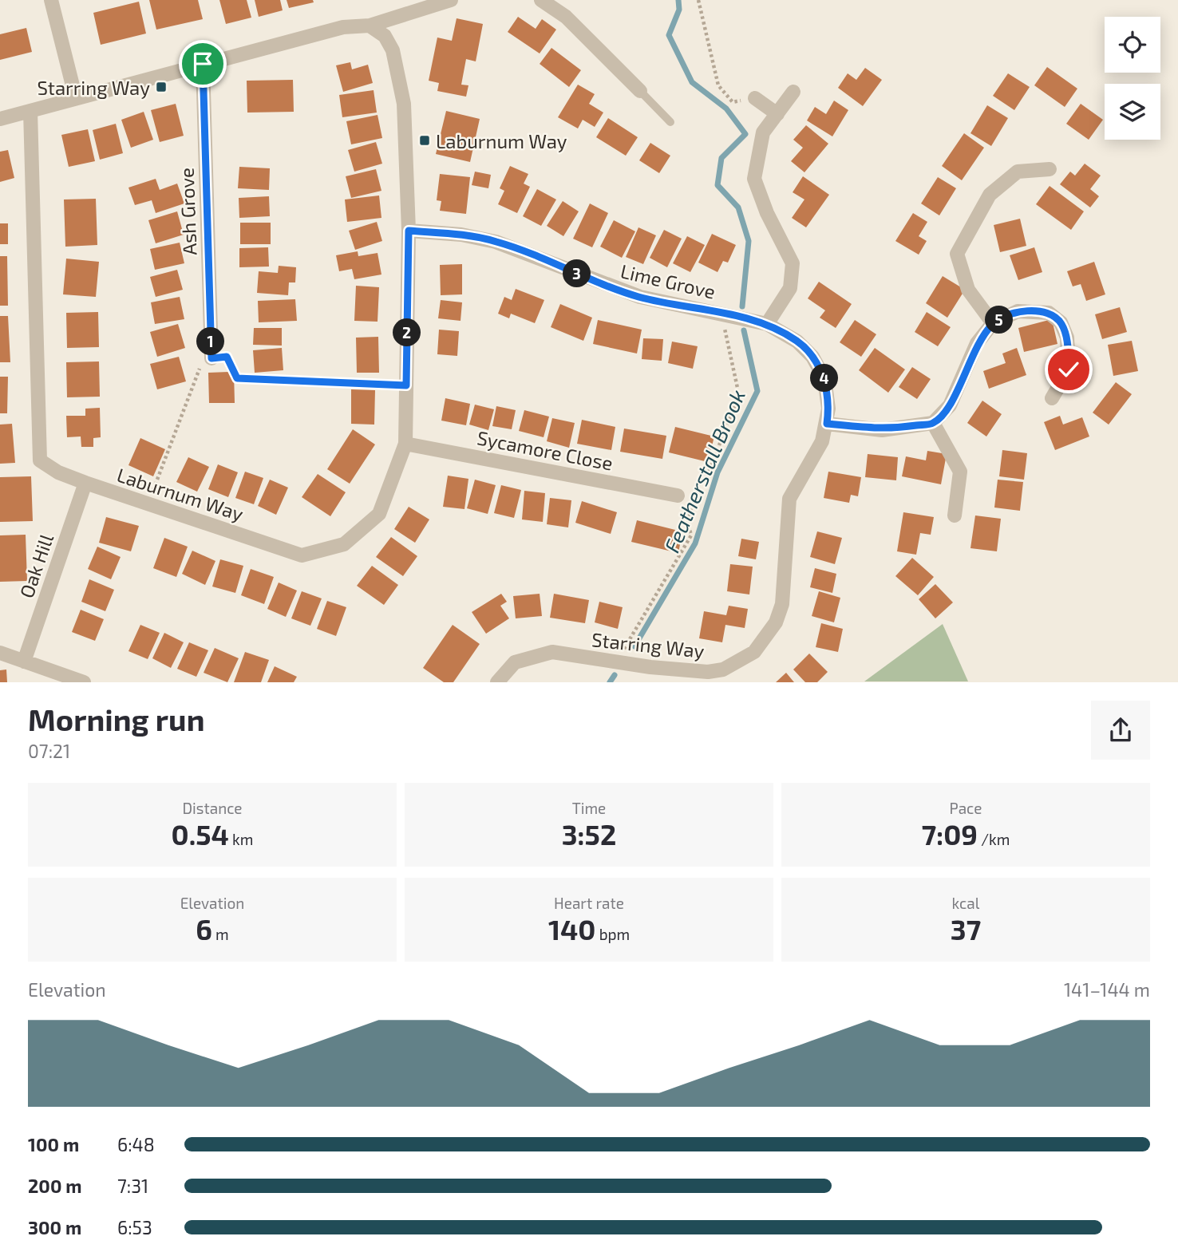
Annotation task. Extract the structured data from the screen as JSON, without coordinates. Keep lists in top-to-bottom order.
{
  "streets": {
    "street": [
      "Ash Grove",
      "Lime Grove",
      "Sycamore Close",
      "Laburnum Way",
      "Oak Hill",
      "Starring Way"
    ]
  },
  "crossings": [
    ["Lime Grove", "Laburnum Way"],
    ["Lime Grove", "Starring Way"],
    ["Sycamore Close", "Laburnum Way"],
    ["Laburnum Way", "Oak Hill"]
  ],
  "water": ["Featherstall Brook"],
  "places": {
    "transit": ["Starring Way", "Laburnum Way"]
  },
  "page": {
    "pins": [
      "3",
      "5",
      "2",
      "1",
      "4"
    ],
    "heading": ["Morning run", "07:21"],
    "stats": [
      ["Distance", "0.54 km"],
      ["Time", "3:52"],
      ["Pace", "7:09 /km"],
      ["Elevation", "6 m"],
      ["Heart rate", "140 bpm"],
      ["kcal", "37"]
    ],
    "chart": ["Elevation", "141–144 m"],
    "list": [
      {
        "name": "100 m",
        "note": "6:48"
      },
      {
        "name": "200 m",
        "note": "7:31"
      },
      {
        "name": "300 m",
        "note": "6:53"
      }
    ]
  }
}
